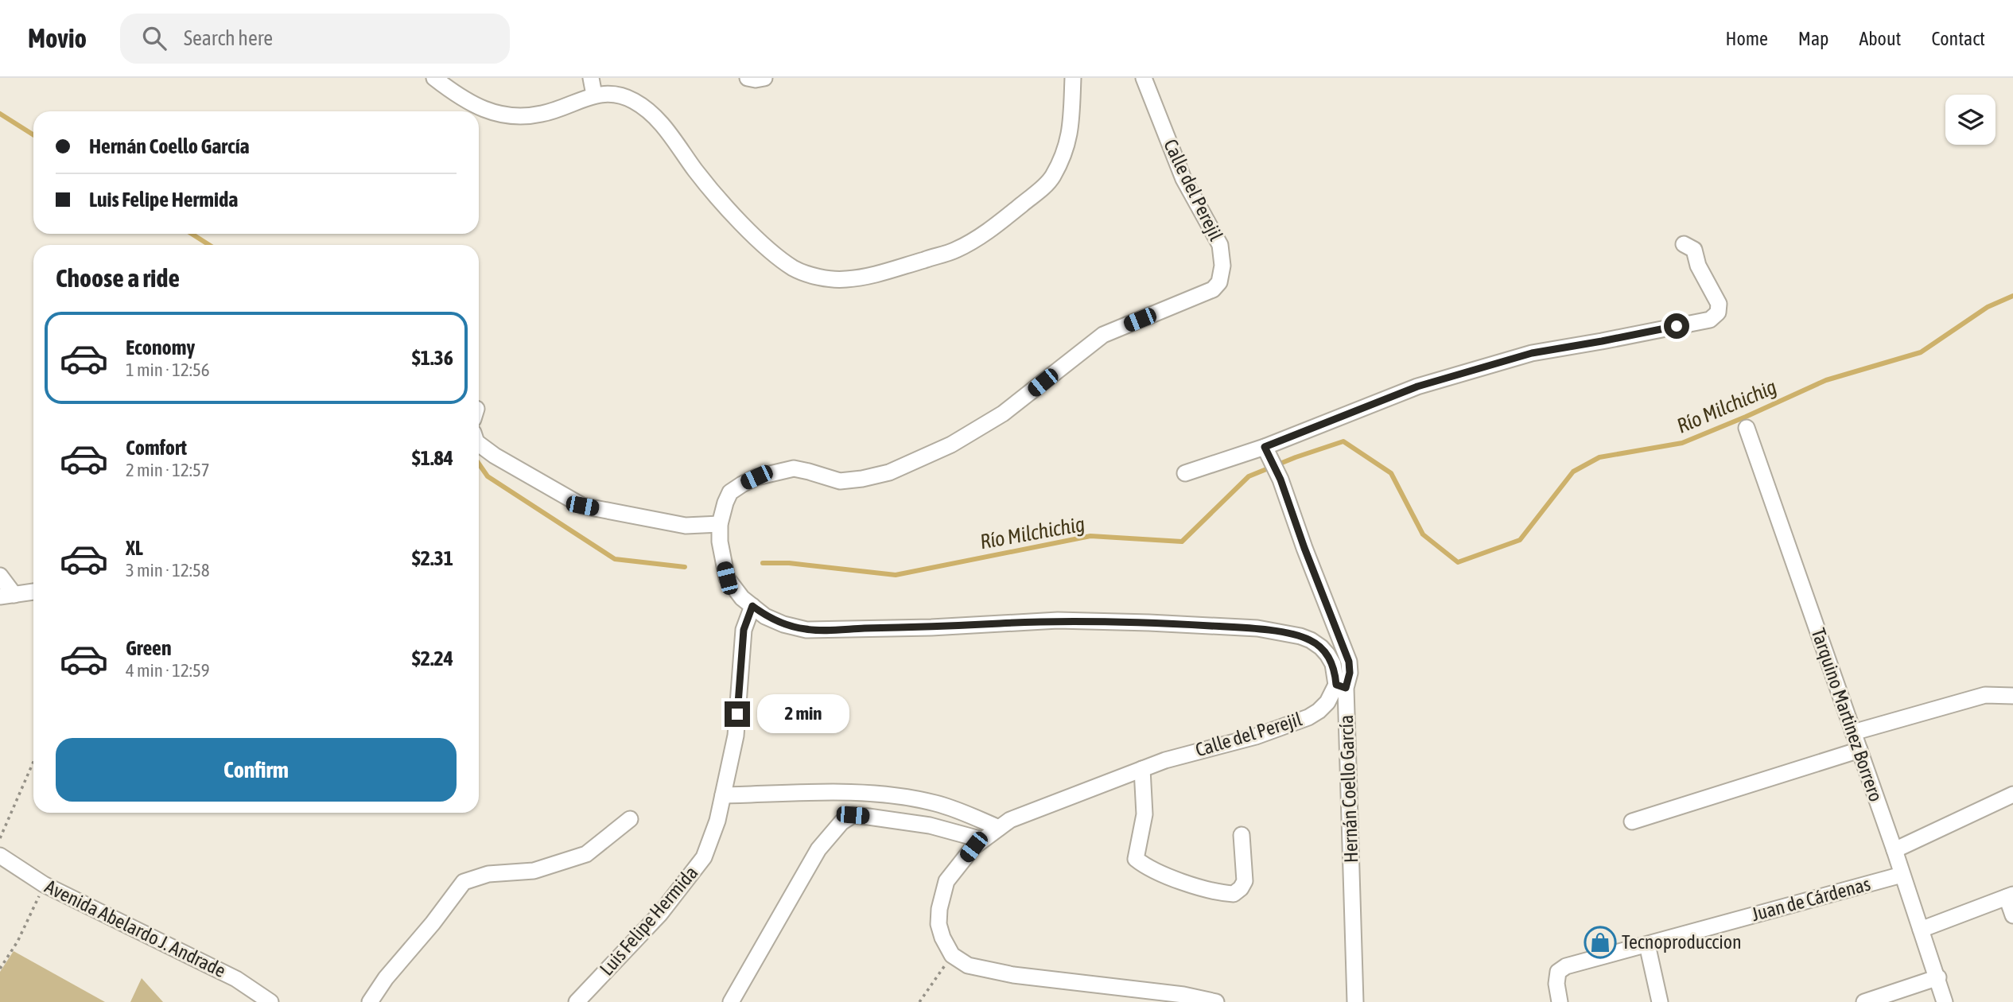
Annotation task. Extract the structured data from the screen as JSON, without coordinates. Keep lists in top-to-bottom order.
{
  "streets": {
    "street": [
      "Calle del Perejil",
      "Tarquino Martinez Borrero",
      "Hernán Coello García",
      "Juan de Cárdenas",
      "Luis Felipe Hermida",
      "Avenida Abelardo J. Andrade"
    ]
  },
  "crossings": [
    ["Calle del Perejil", "Hernán Coello García"],
    ["Calle del Perejil", "Luis Felipe Hermida"],
    ["Tarquino Martinez Borrero", "Juan de Cárdenas"]
  ],
  "water": ["Río Milchichig"],
  "places": {
    "shop": ["Tecnoproduccion"]
  },
  "page": {
    "header": "Movio",
    "search": "Search here",
    "nav": [
      "Home",
      "Map",
      "About",
      "Contact"
    ],
    "banner": ["Hernán Coello García", "Luis Felipe Hermida"],
    "heading": "Choose a ride",
    "list": [
      {
        "name": "Economy",
        "note": "1 min · 12:56",
        "value": "$1.36"
      },
      {
        "name": "Comfort",
        "note": "2 min · 12:57",
        "value": "$1.84"
      },
      {
        "name": "XL",
        "note": "3 min · 12:58",
        "value": "$2.31"
      },
      {
        "name": "Green",
        "note": "4 min · 12:59",
        "value": "$2.24"
      }
    ],
    "bubble": "2 min",
    "buttons": "Confirm"
  }
}
